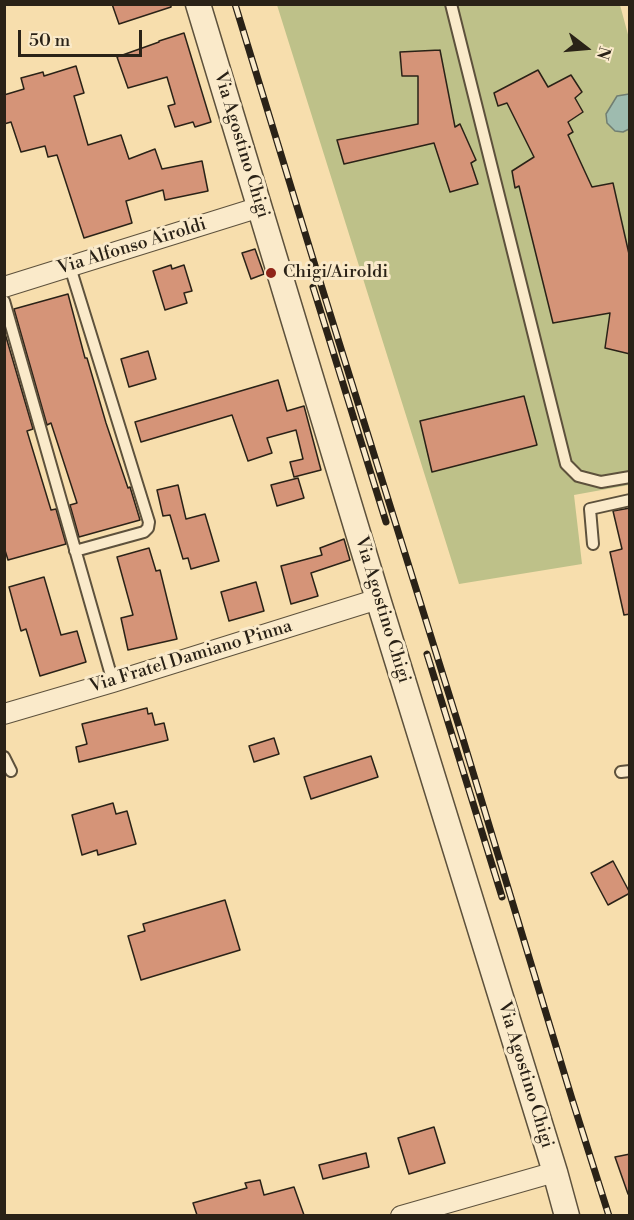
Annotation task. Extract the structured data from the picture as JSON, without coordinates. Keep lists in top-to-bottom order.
{
  "streets": {
    "street": ["Via Agostino Chigi", "Via Alfonso Airoldi", "Via Fratel Damiano Pinna"]
  },
  "crossings": [
    ["Via Agostino Chigi", "Via Alfonso Airoldi"],
    ["Via Agostino Chigi", "Via Fratel Damiano Pinna"]
  ],
  "places": ["Chigi/Airoldi"],
  "scale_bar": "50 m",
  "north": "right"
}
